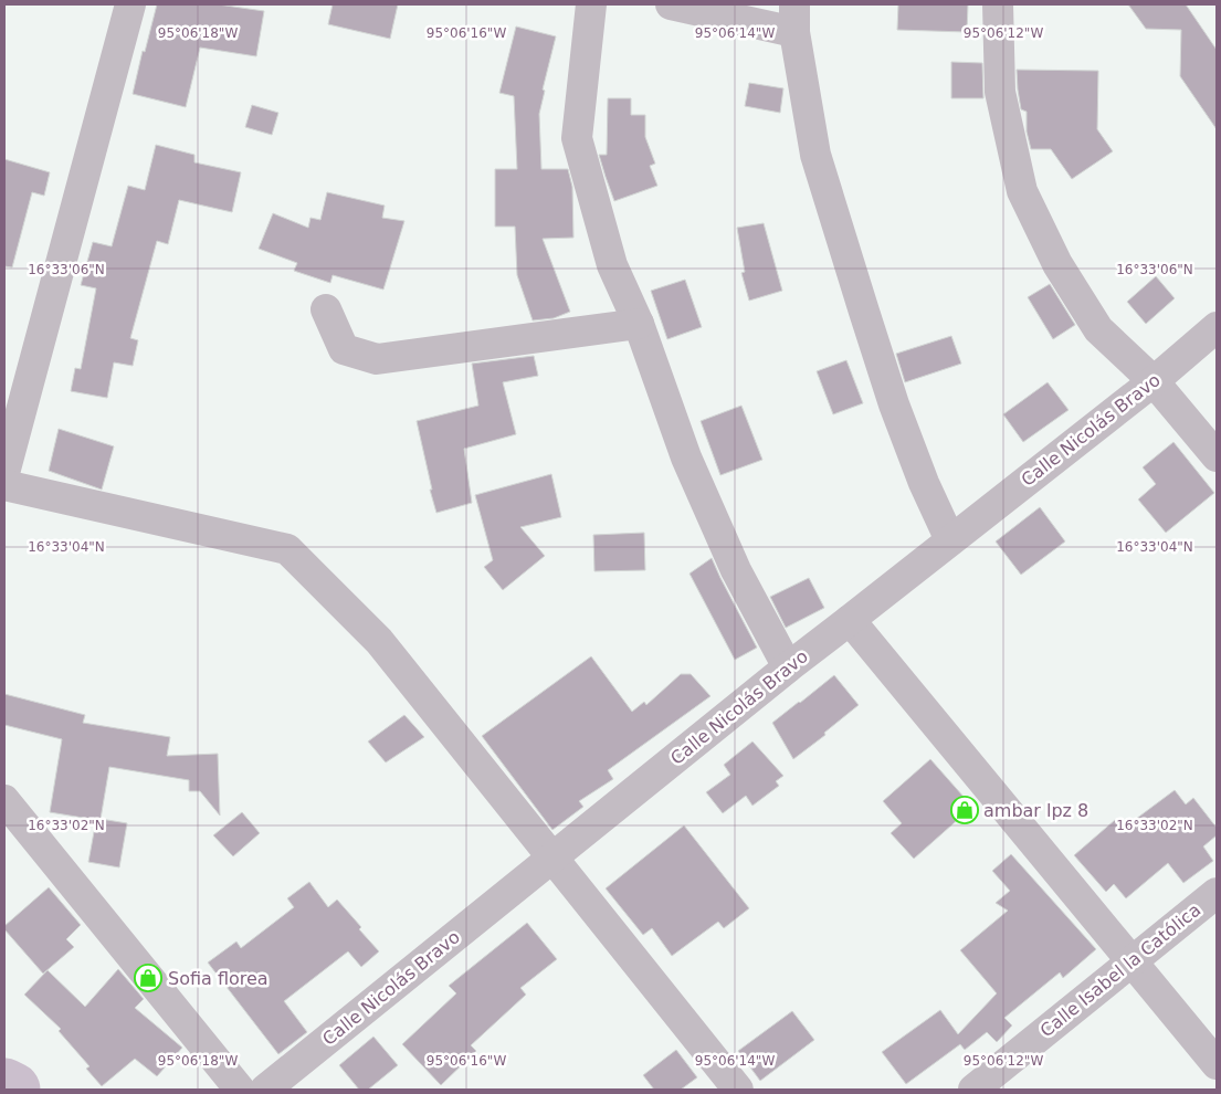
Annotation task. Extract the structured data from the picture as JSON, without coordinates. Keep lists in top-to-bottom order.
{
  "streets": {
    "street": ["Calle Nicolás Bravo", "Calle Isabel la Católica"]
  },
  "places": {
    "shop": ["ambar lpz 8", "Sofia florea"]
  },
  "coordinates": [
    "95°06'18\"W",
    "95°06'16\"W",
    "95°06'14\"W",
    "95°06'12\"W",
    "16°33'06\"N",
    "16°33'04\"N",
    "16°33'02\"N"
  ]
}
